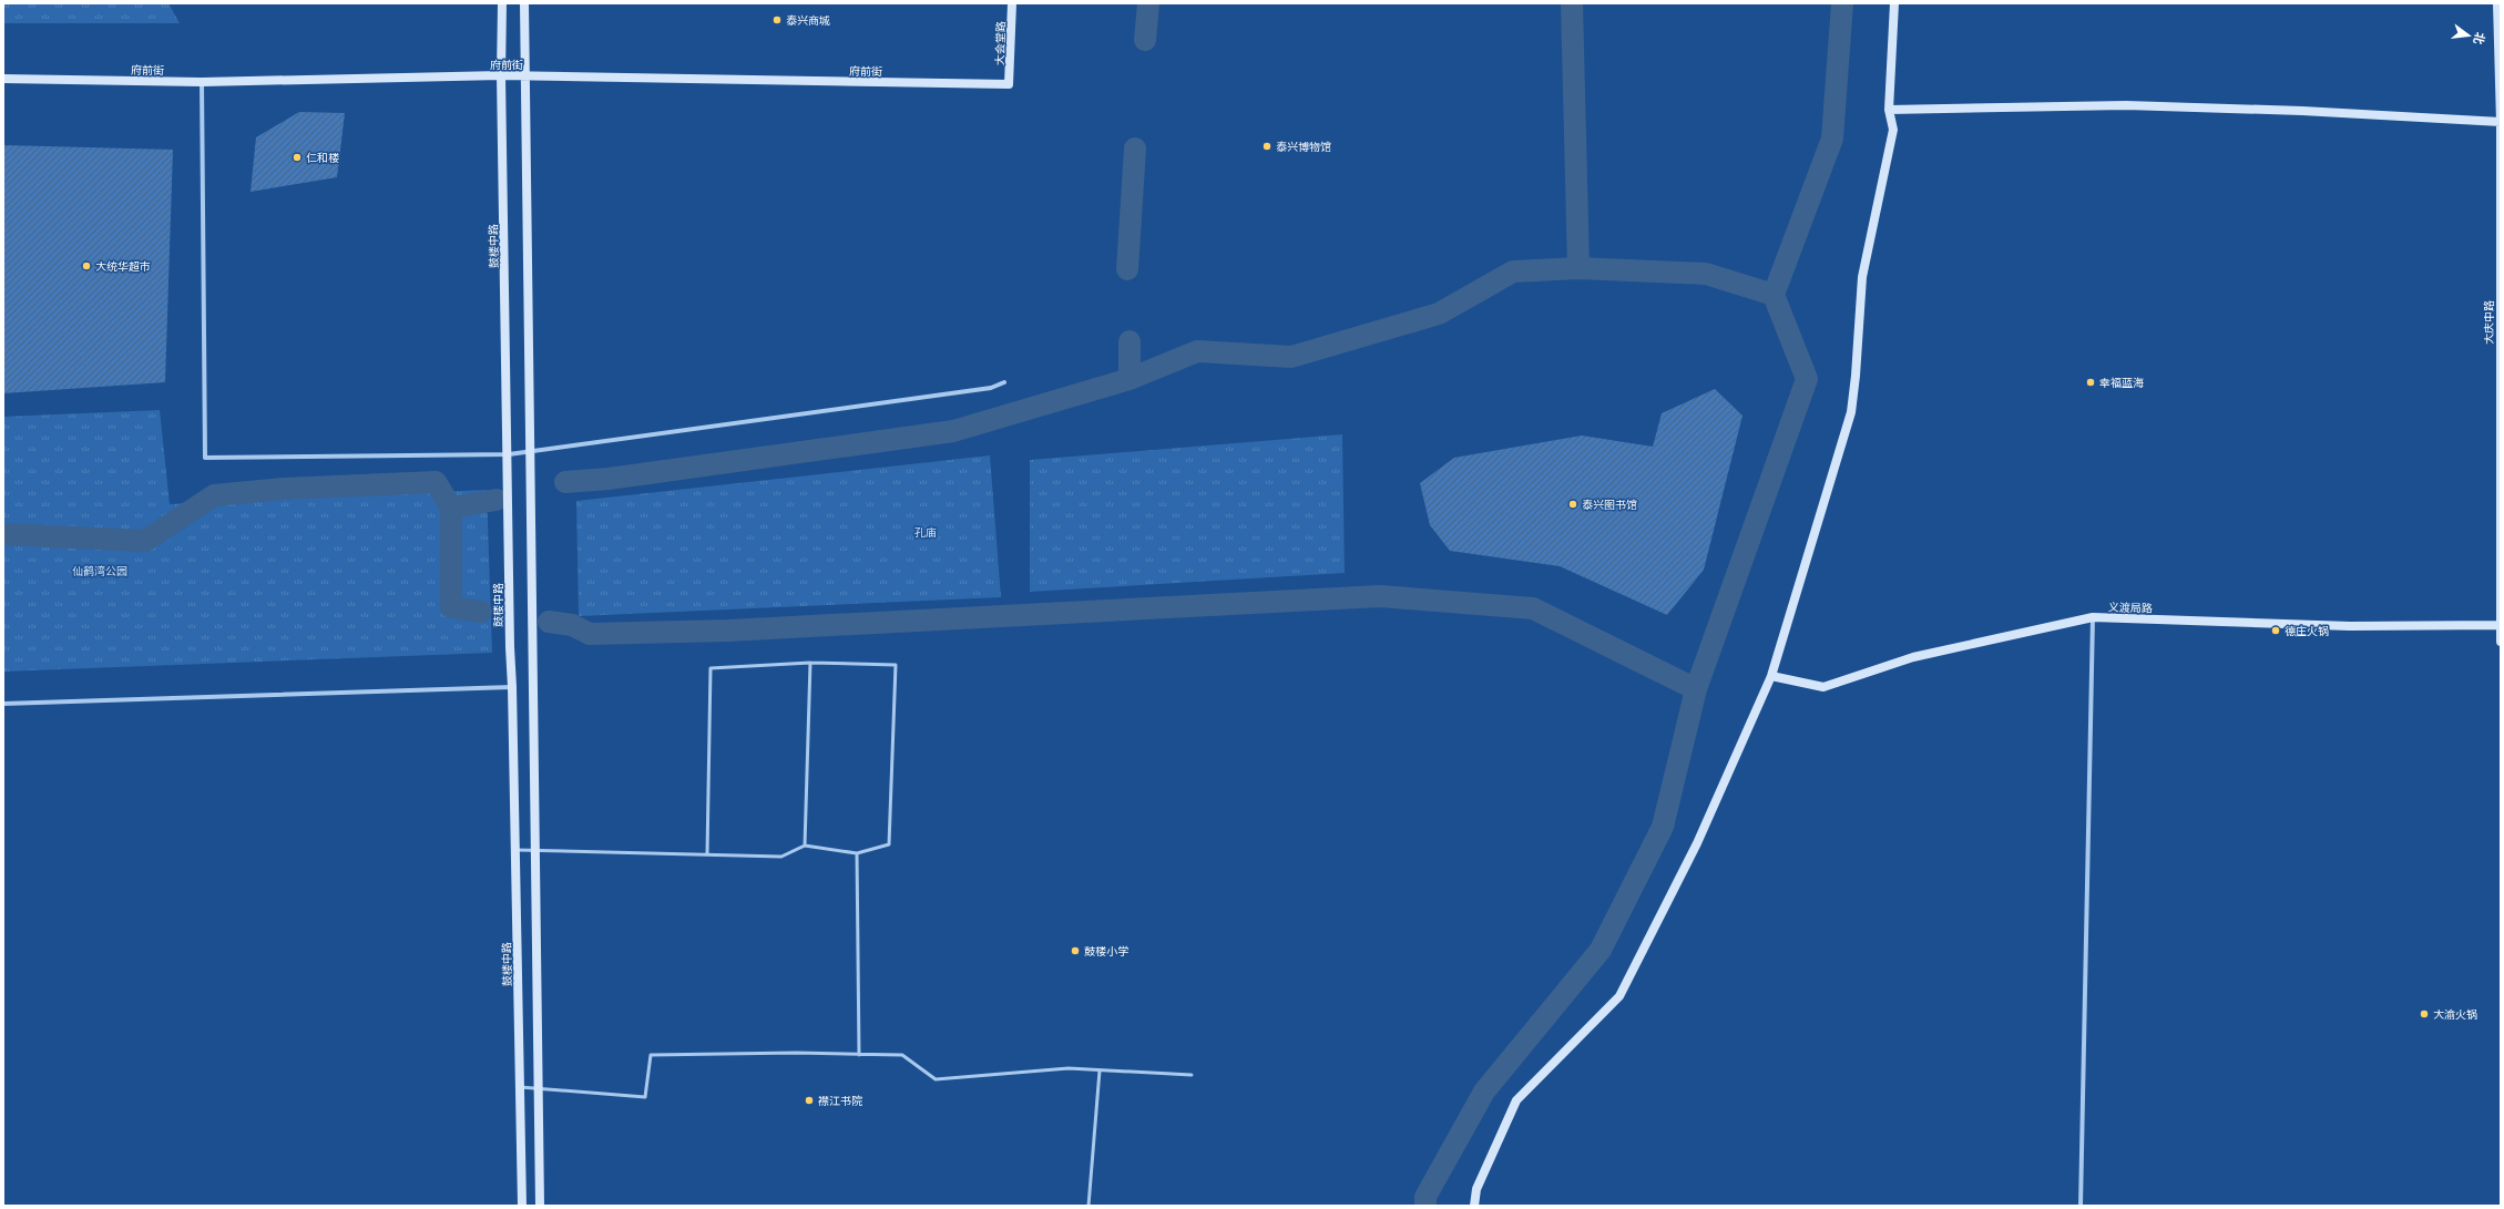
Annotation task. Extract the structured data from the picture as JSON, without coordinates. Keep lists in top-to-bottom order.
{
  "streets": {
    "street": [
      "大会堂路",
      "府前街",
      "鼓楼中路",
      "大庆中路",
      "义渡局路"
    ]
  },
  "crossings": [
    ["大会堂路", "府前街"],
    ["府前街", "鼓楼中路"],
    ["大庆中路", "义渡局路"]
  ],
  "parks": ["孔庙", "仙鹤湾公园"],
  "places": [
    "泰兴商城",
    "泰兴博物馆",
    "仁和楼",
    "大统华超市",
    "幸福蓝海",
    "泰兴图书馆",
    "德庄火锅",
    "鼓楼小学",
    "大渝火锅",
    "襟江书院"
  ],
  "north": "right"
}
